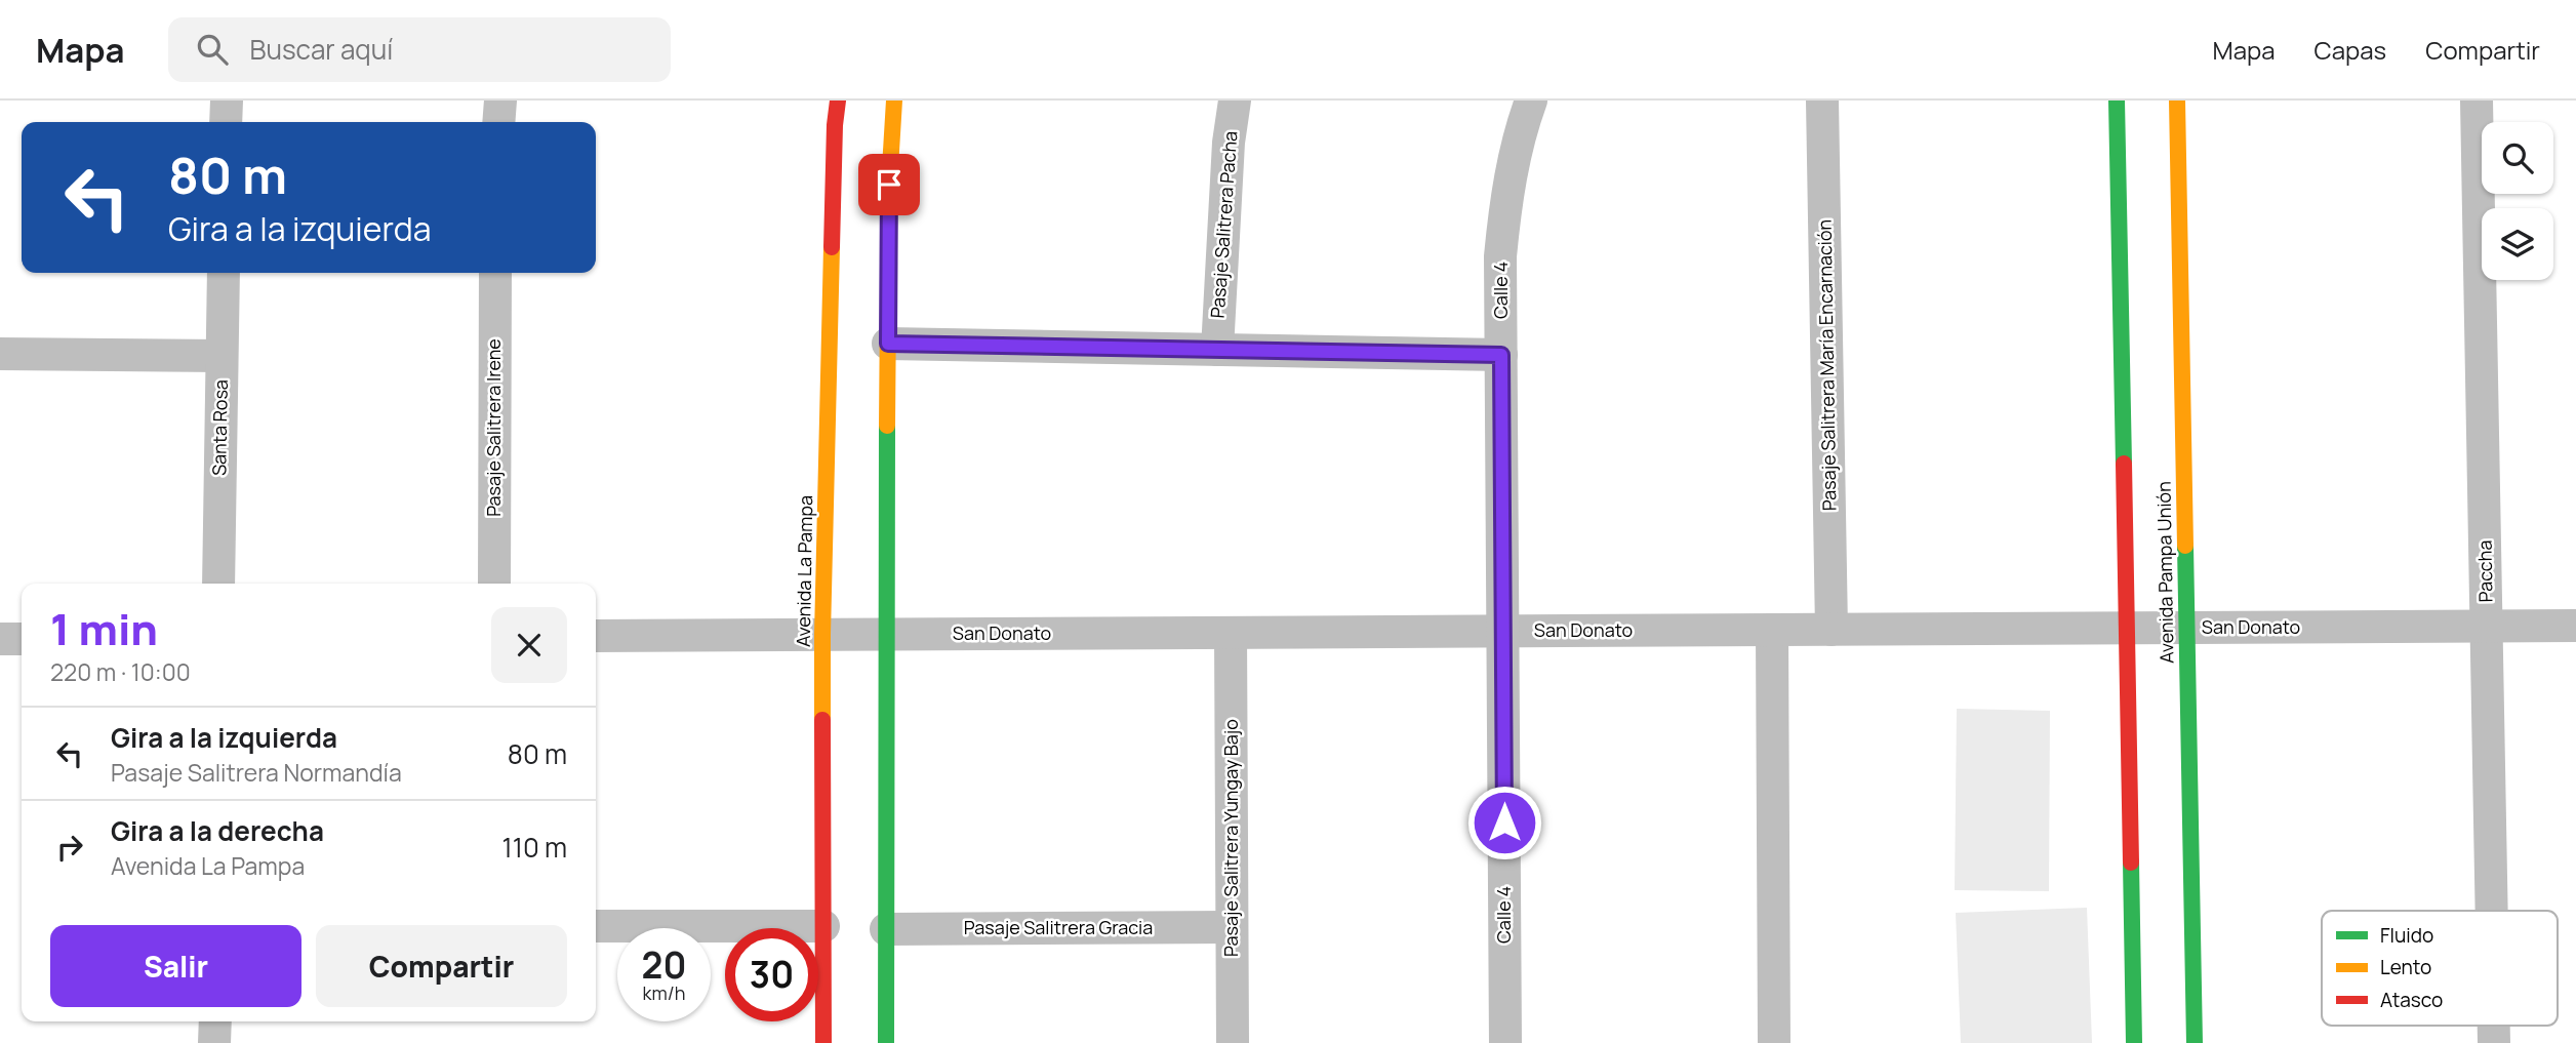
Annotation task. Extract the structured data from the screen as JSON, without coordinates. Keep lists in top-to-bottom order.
{
  "streets": {
    "street": [
      "Pasaje Salitrera Pacha",
      "Calle 4",
      "Pasaje Salitrera María Encarnación",
      "Santa Rosa",
      "Pasaje Salitrera Irene",
      "Avenida La Pampa",
      "Paccha",
      "Avenida Pampa Unión",
      "San Donato",
      "Pasaje Salitrera Yungay Bajo",
      "Pasaje Salitrera Gracia"
    ]
  },
  "crossings": [
    ["Calle 4", "San Donato"],
    ["Pasaje Salitrera María Encarnación", "San Donato"],
    ["Avenida La Pampa", "San Donato"],
    ["Paccha", "San Donato"],
    ["Avenida Pampa Unión", "San Donato"],
    ["San Donato", "Pasaje Salitrera Yungay Bajo"],
    ["Pasaje Salitrera Yungay Bajo", "Pasaje Salitrera Gracia"]
  ],
  "legend": ["Fluido", "Lento", "Atasco"],
  "page": {
    "header": "Mapa",
    "search": "Buscar aquí",
    "nav": ["Mapa", "Capas", "Compartir"],
    "turn": ["80 m", "Gira a la izquierda"],
    "heading": ["1 min", "220 m · 10:00"],
    "list": [
      {
        "name": "Gira a la izquierda",
        "note": "Pasaje Salitrera Normandía",
        "value": "80 m"
      },
      {
        "name": "Gira a la derecha",
        "note": "Avenida La Pampa",
        "value": "110 m"
      }
    ],
    "buttons": ["Salir", "Compartir"],
    "speed": "20 km/h",
    "limit": "30"
  }
}
